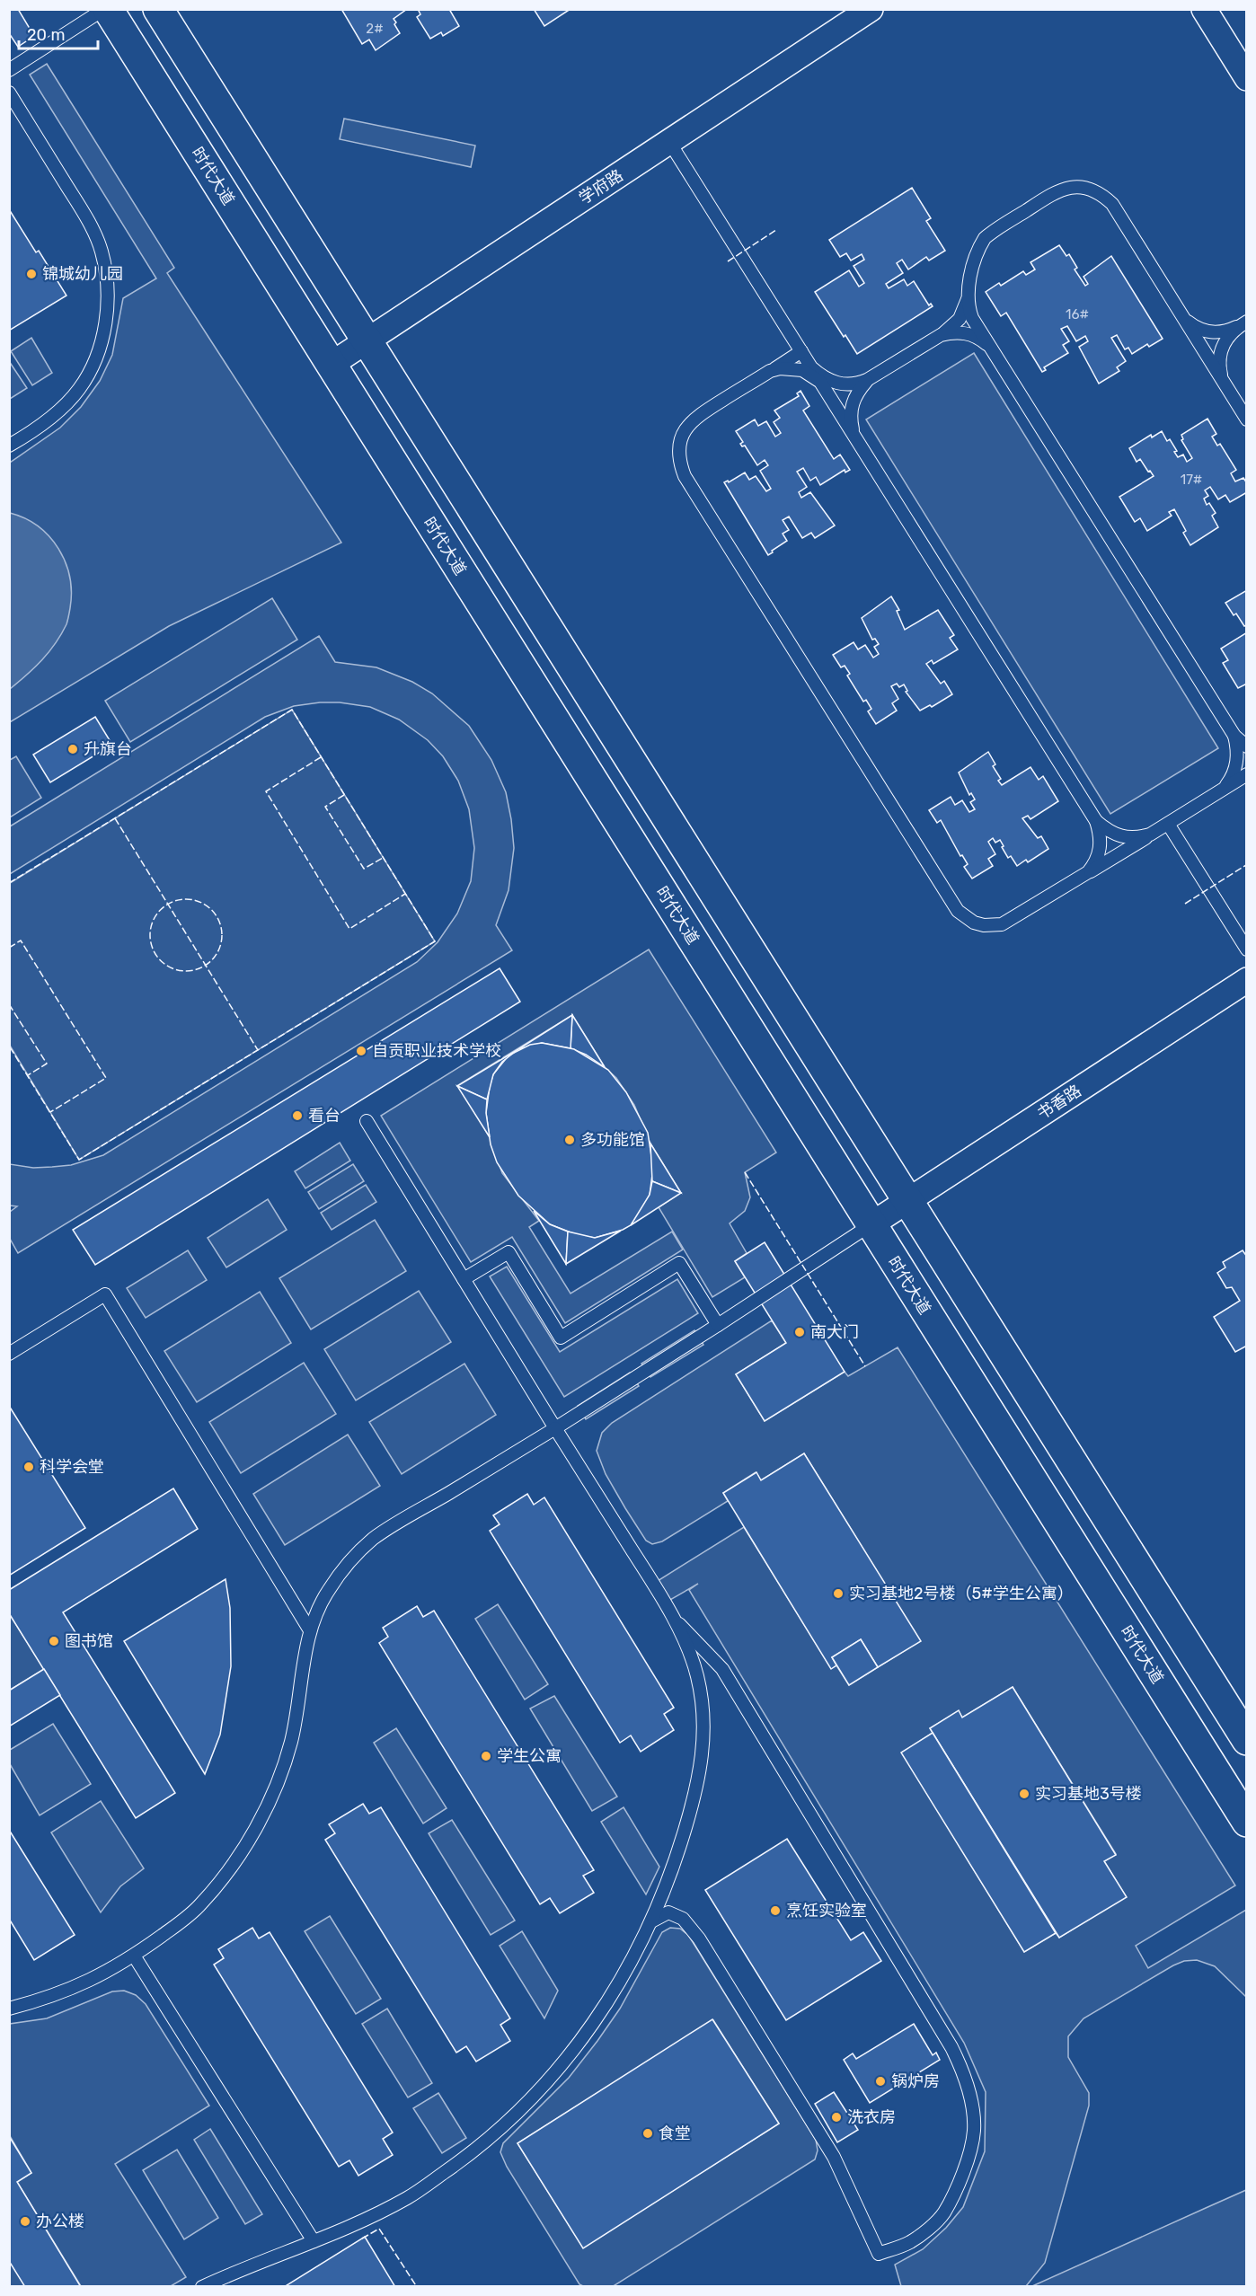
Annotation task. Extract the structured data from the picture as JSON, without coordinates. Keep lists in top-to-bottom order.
{
  "streets": {
    "main road": ["时代大道"],
    "street": ["学府路", "书香路"]
  },
  "crossings": [
    ["时代大道", "学府路"],
    ["时代大道", "书香路"]
  ],
  "places": [
    "锦城幼儿园",
    "升旗台",
    "自贡职业技术学校",
    "看台",
    "多功能馆",
    "南大门",
    "科学会堂",
    "实习基地2号楼（5#学生公寓）",
    "图书馆",
    "学生公寓",
    "实习基地3号楼",
    "烹饪实验室",
    "锅炉房",
    "洗衣房",
    "食堂",
    "办公楼"
  ],
  "house_numbers": ["2#", "16#", "17#"],
  "scale_bar": "20 m"
}
